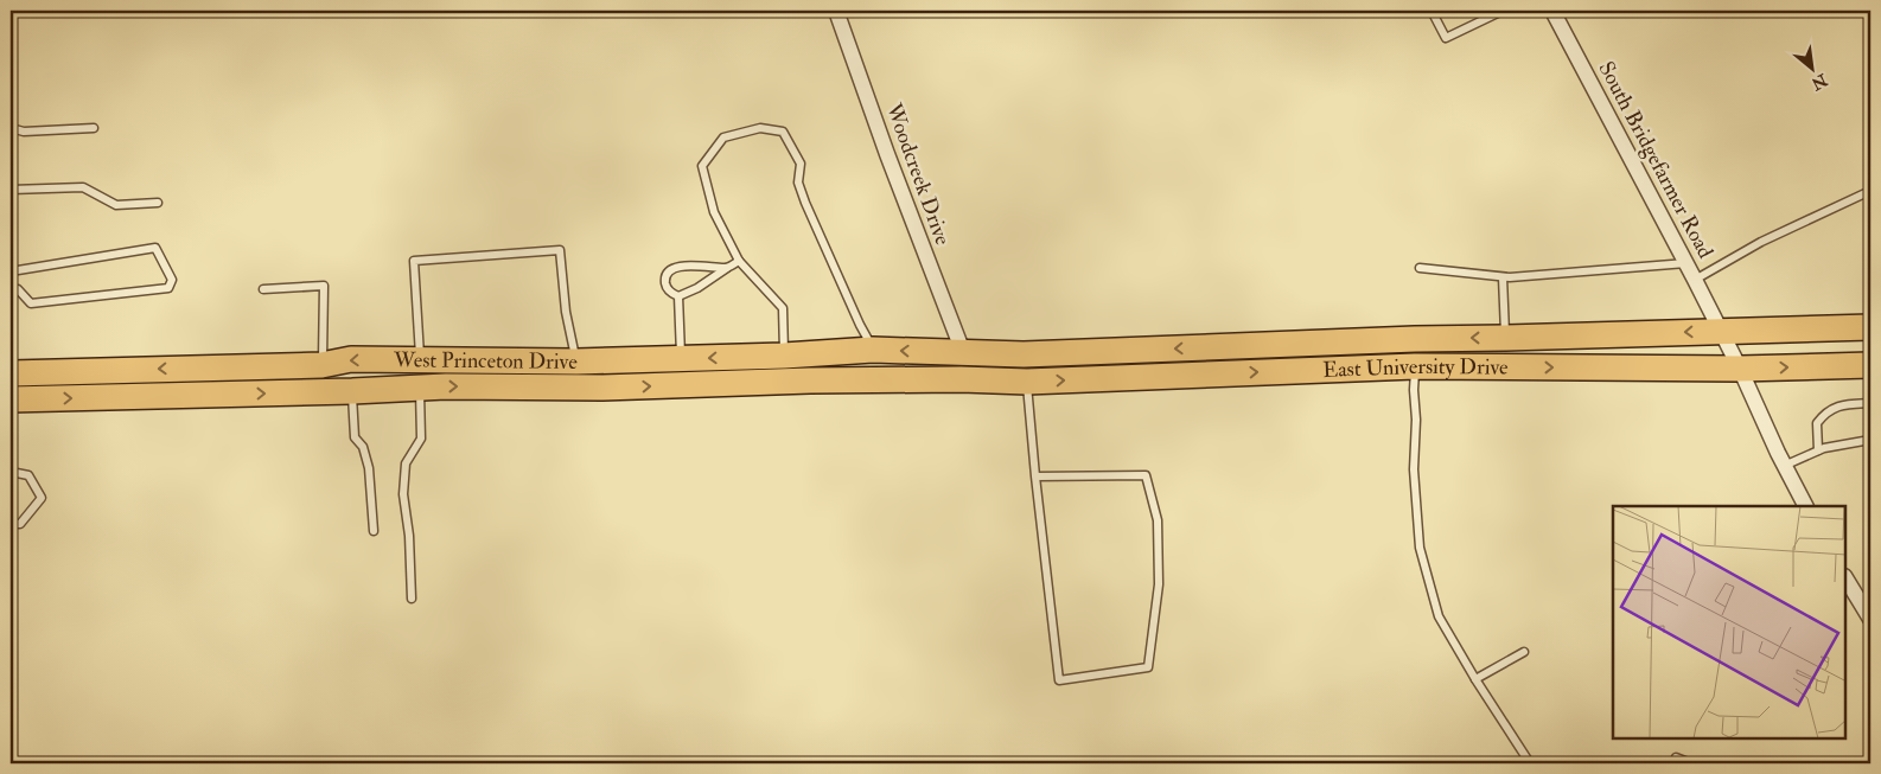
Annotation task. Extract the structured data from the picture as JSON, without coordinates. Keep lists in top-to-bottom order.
{
  "streets": {
    "highway": ["West Princeton Drive", "East University Drive"],
    "street": ["South Bridgefarmer Road", "Woodcreek Drive"]
  },
  "crossings": [
    ["South Bridgefarmer Road", "East University Drive"],
    ["Woodcreek Drive", "West Princeton Drive"],
    ["Woodcreek Drive", "East University Drive"],
    ["West Princeton Drive", "East University Drive"]
  ],
  "north": "bottom right"
}
